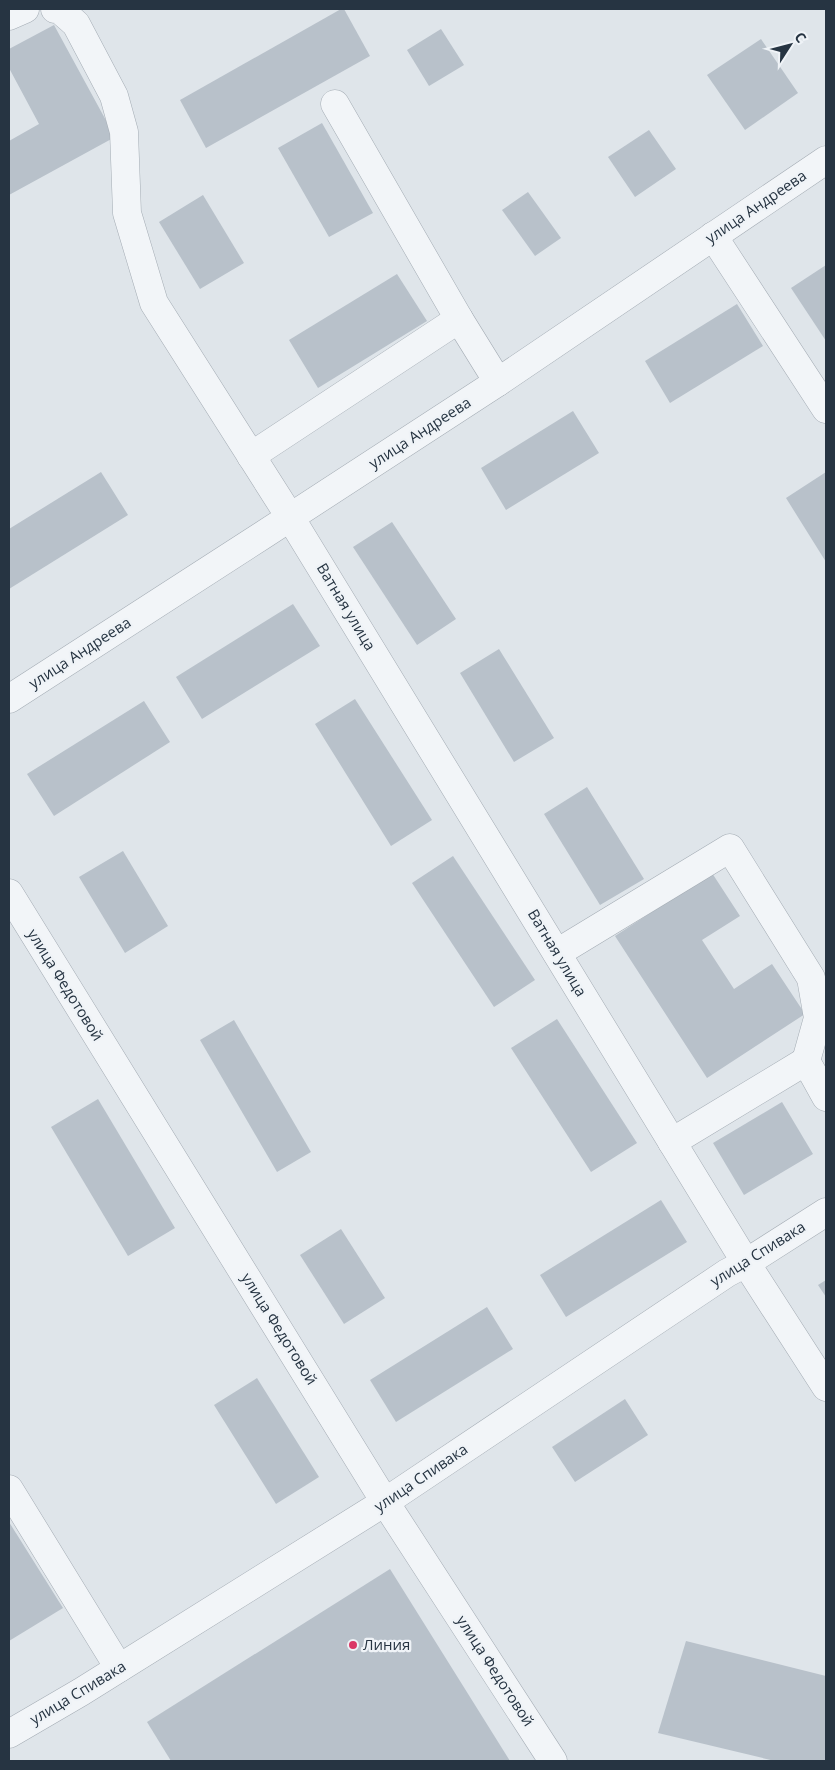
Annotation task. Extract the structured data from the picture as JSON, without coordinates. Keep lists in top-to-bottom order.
{
  "streets": {
    "street": [
      "улица Андреева",
      "Ватная улица",
      "улица Федотовой",
      "улица Спивака"
    ]
  },
  "crossings": [
    ["улица Андреева", "Ватная улица"],
    ["Ватная улица", "улица Спивака"],
    ["улица Федотовой", "улица Спивака"]
  ],
  "places": ["Линия"],
  "north": "top right"
}
